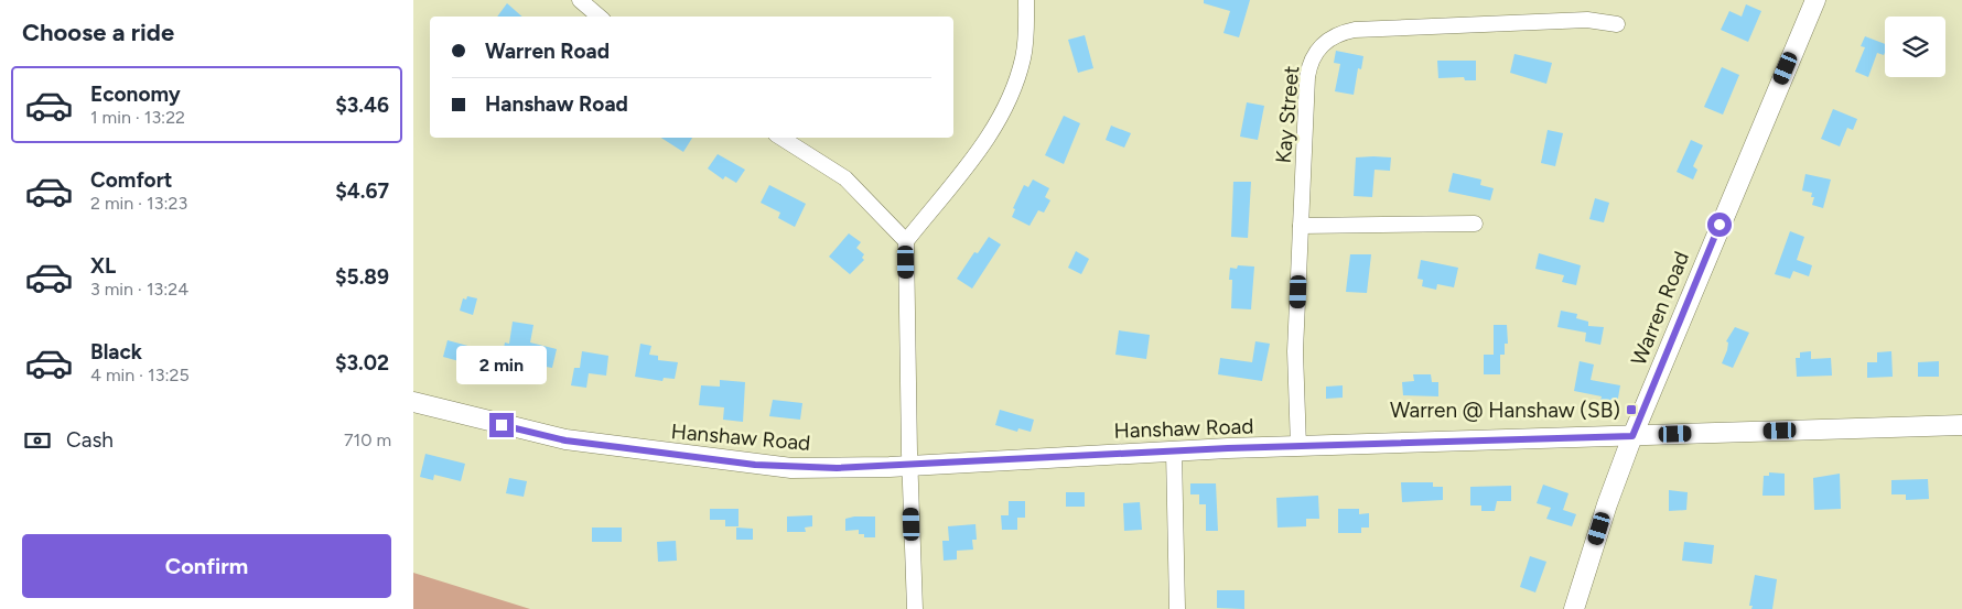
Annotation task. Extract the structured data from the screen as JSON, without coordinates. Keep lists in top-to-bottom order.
{
  "streets": {
    "street": ["Kay Street", "Warren Road", "Hanshaw Road"]
  },
  "crossings": [
    ["Kay Street", "Hanshaw Road"],
    ["Warren Road", "Hanshaw Road"]
  ],
  "places": {
    "transit": ["Warren @ Hanshaw (SB)"]
  },
  "page": {
    "heading": "Choose a ride",
    "banner": ["Warren Road", "Hanshaw Road"],
    "list": [
      {
        "name": "Economy",
        "note": "1 min · 13:22",
        "value": "$3.46"
      },
      {
        "name": "Comfort",
        "note": "2 min · 13:23",
        "value": "$4.67"
      },
      {
        "name": "XL",
        "note": "3 min · 13:24",
        "value": "$5.89"
      },
      {
        "name": "Black",
        "note": "4 min · 13:25",
        "value": "$3.02"
      }
    ],
    "bubble": "2 min",
    "pay": ["Cash", "710 m"],
    "buttons": "Confirm"
  }
}
